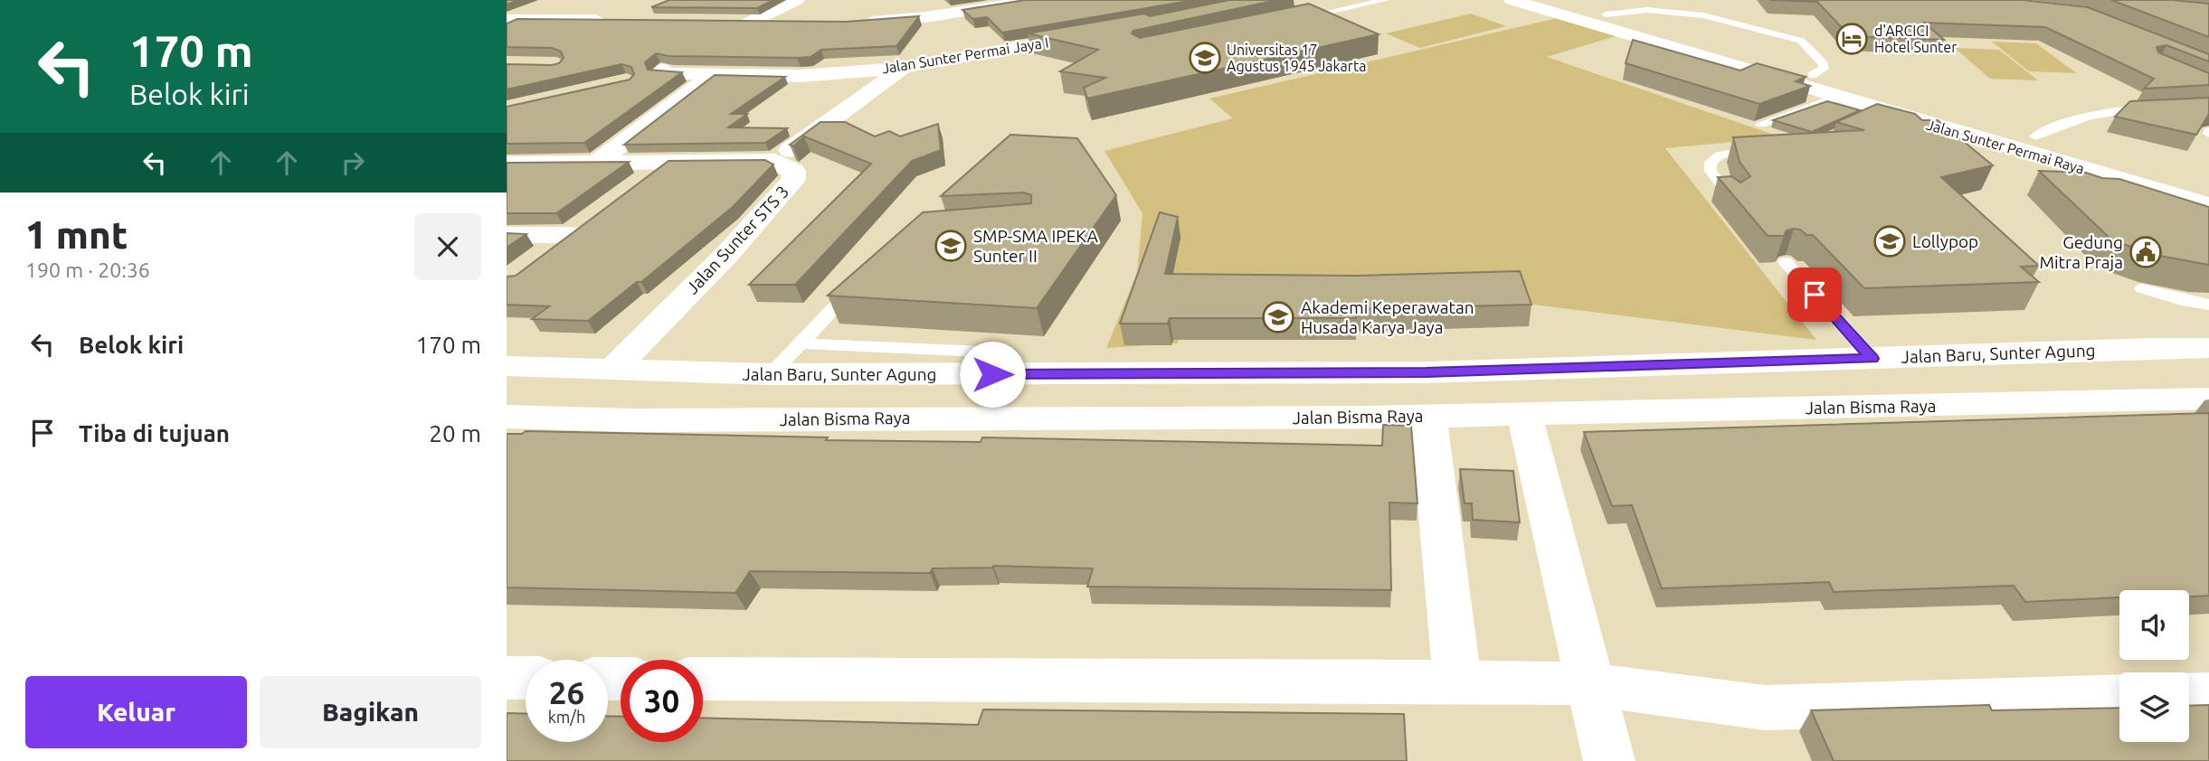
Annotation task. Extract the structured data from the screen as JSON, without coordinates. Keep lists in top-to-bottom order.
{
  "streets": {
    "street": [
      "Jalan Sunter Permai Jaya I",
      "Jalan Sunter Permai Raya",
      "Jalan Sunter STS 3",
      "Jalan Baru, Sunter Agung",
      "Jalan Bisma Raya"
    ]
  },
  "crossings": [
    ["Jalan Sunter STS 3", "Jalan Baru, Sunter Agung"]
  ],
  "places": {
    "hotel": ["d'ARCICI Hotel Sunter"],
    "school or university": [
      "Universitas 17 Agustus 1945 Jakarta",
      "Lollypop",
      "SMP-SMA IPEKA Sunter II",
      "Akademi Keperawatan Husada Karya Jaya"
    ],
    "public building": ["Gedung Mitra Praja"]
  },
  "page": {
    "turn": ["170 m", "Belok kiri"],
    "heading": ["1 mnt", "190 m · 20:36"],
    "list": [
      {
        "name": "Belok kiri",
        "value": "170 m"
      },
      {
        "name": "Tiba di tujuan",
        "value": "20 m"
      }
    ],
    "speed": "26 km/h",
    "limit": "30",
    "buttons": ["Keluar", "Bagikan"]
  }
}
